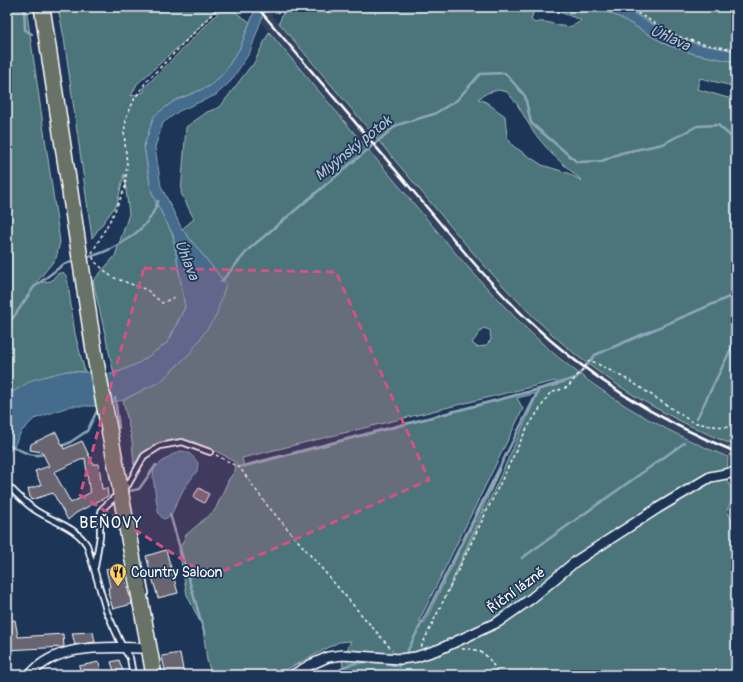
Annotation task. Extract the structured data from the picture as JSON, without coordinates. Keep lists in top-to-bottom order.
{
  "streets": {
    "street": ["Říční lázně"]
  },
  "districts": ["BEŇOVY"],
  "water": ["Úhlava", "Mlyýnský potok"],
  "places": {
    "restaurant": ["Country Saloon"]
  }
}
